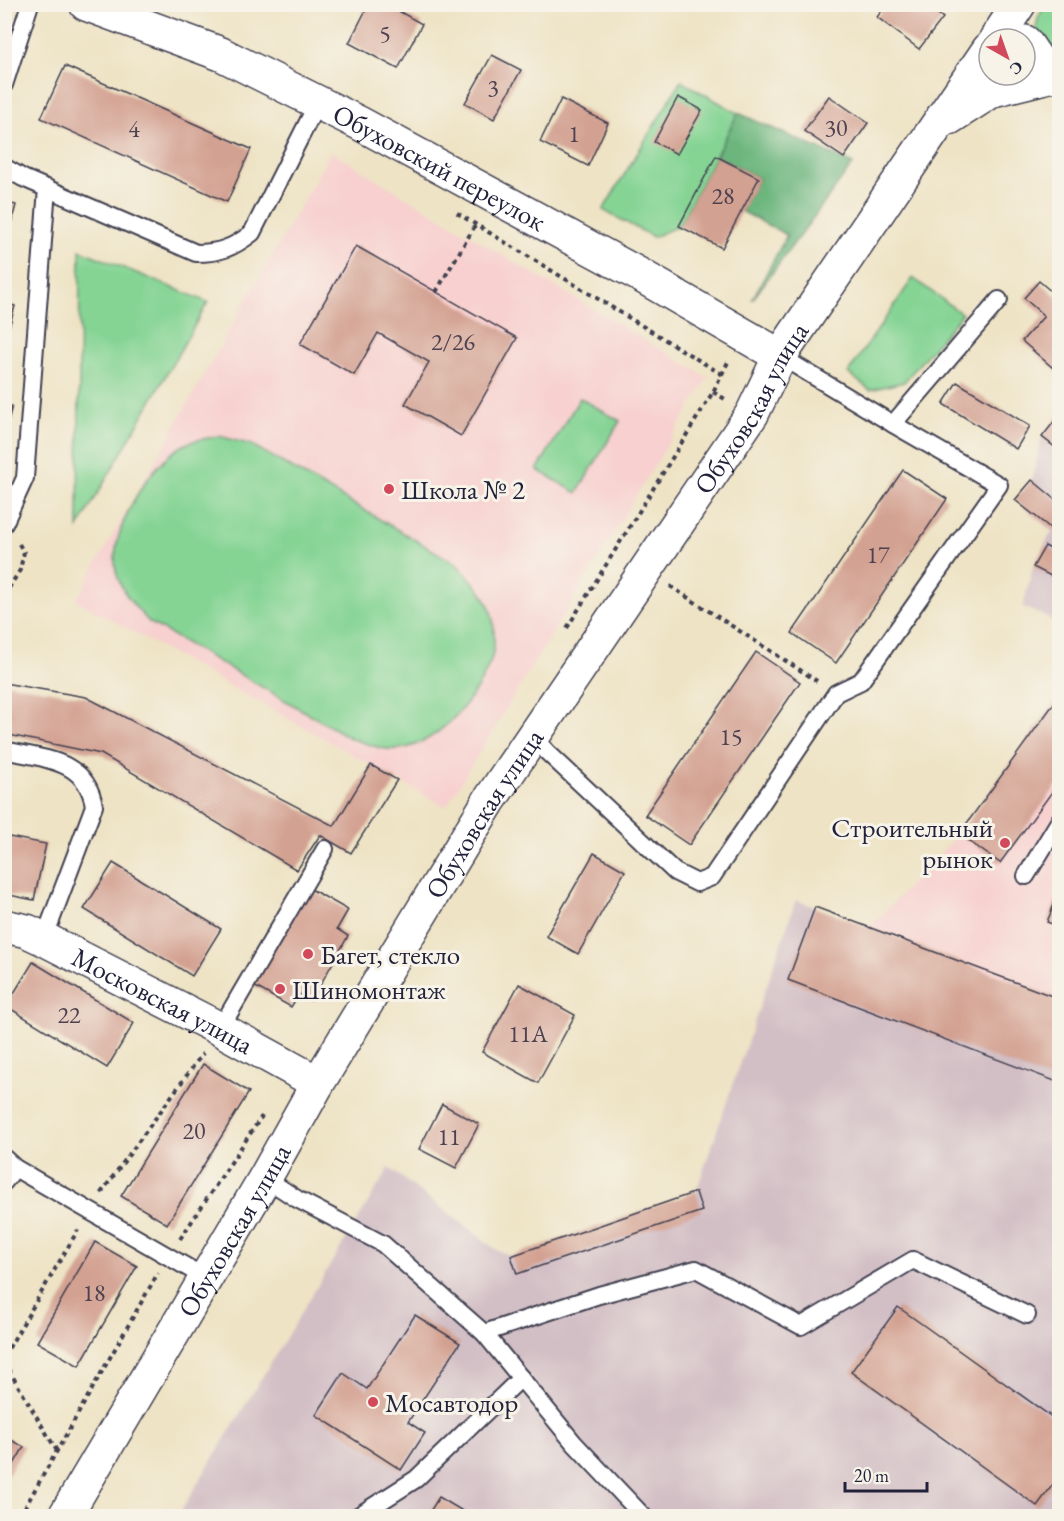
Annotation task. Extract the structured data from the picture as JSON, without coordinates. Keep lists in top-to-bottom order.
{
  "streets": {
    "street": ["Обуховский переулок", "Обуховская улица", "Московская улица"]
  },
  "crossings": [
    ["Обуховский переулок", "Обуховская улица"],
    ["Обуховская улица", "Московская улица"]
  ],
  "places": [
    "Школа № 2",
    "Строительный рынок",
    "Багет, стекло",
    "Шиномонтаж",
    "Мосавтодор"
  ],
  "house_numbers": [
    "5",
    "3",
    "30",
    "4",
    "1",
    "28",
    "2/26",
    "17",
    "15",
    "22",
    "11А",
    "20",
    "11",
    "18"
  ],
  "scale_bar": "20 m",
  "north": "bottom right"
}
